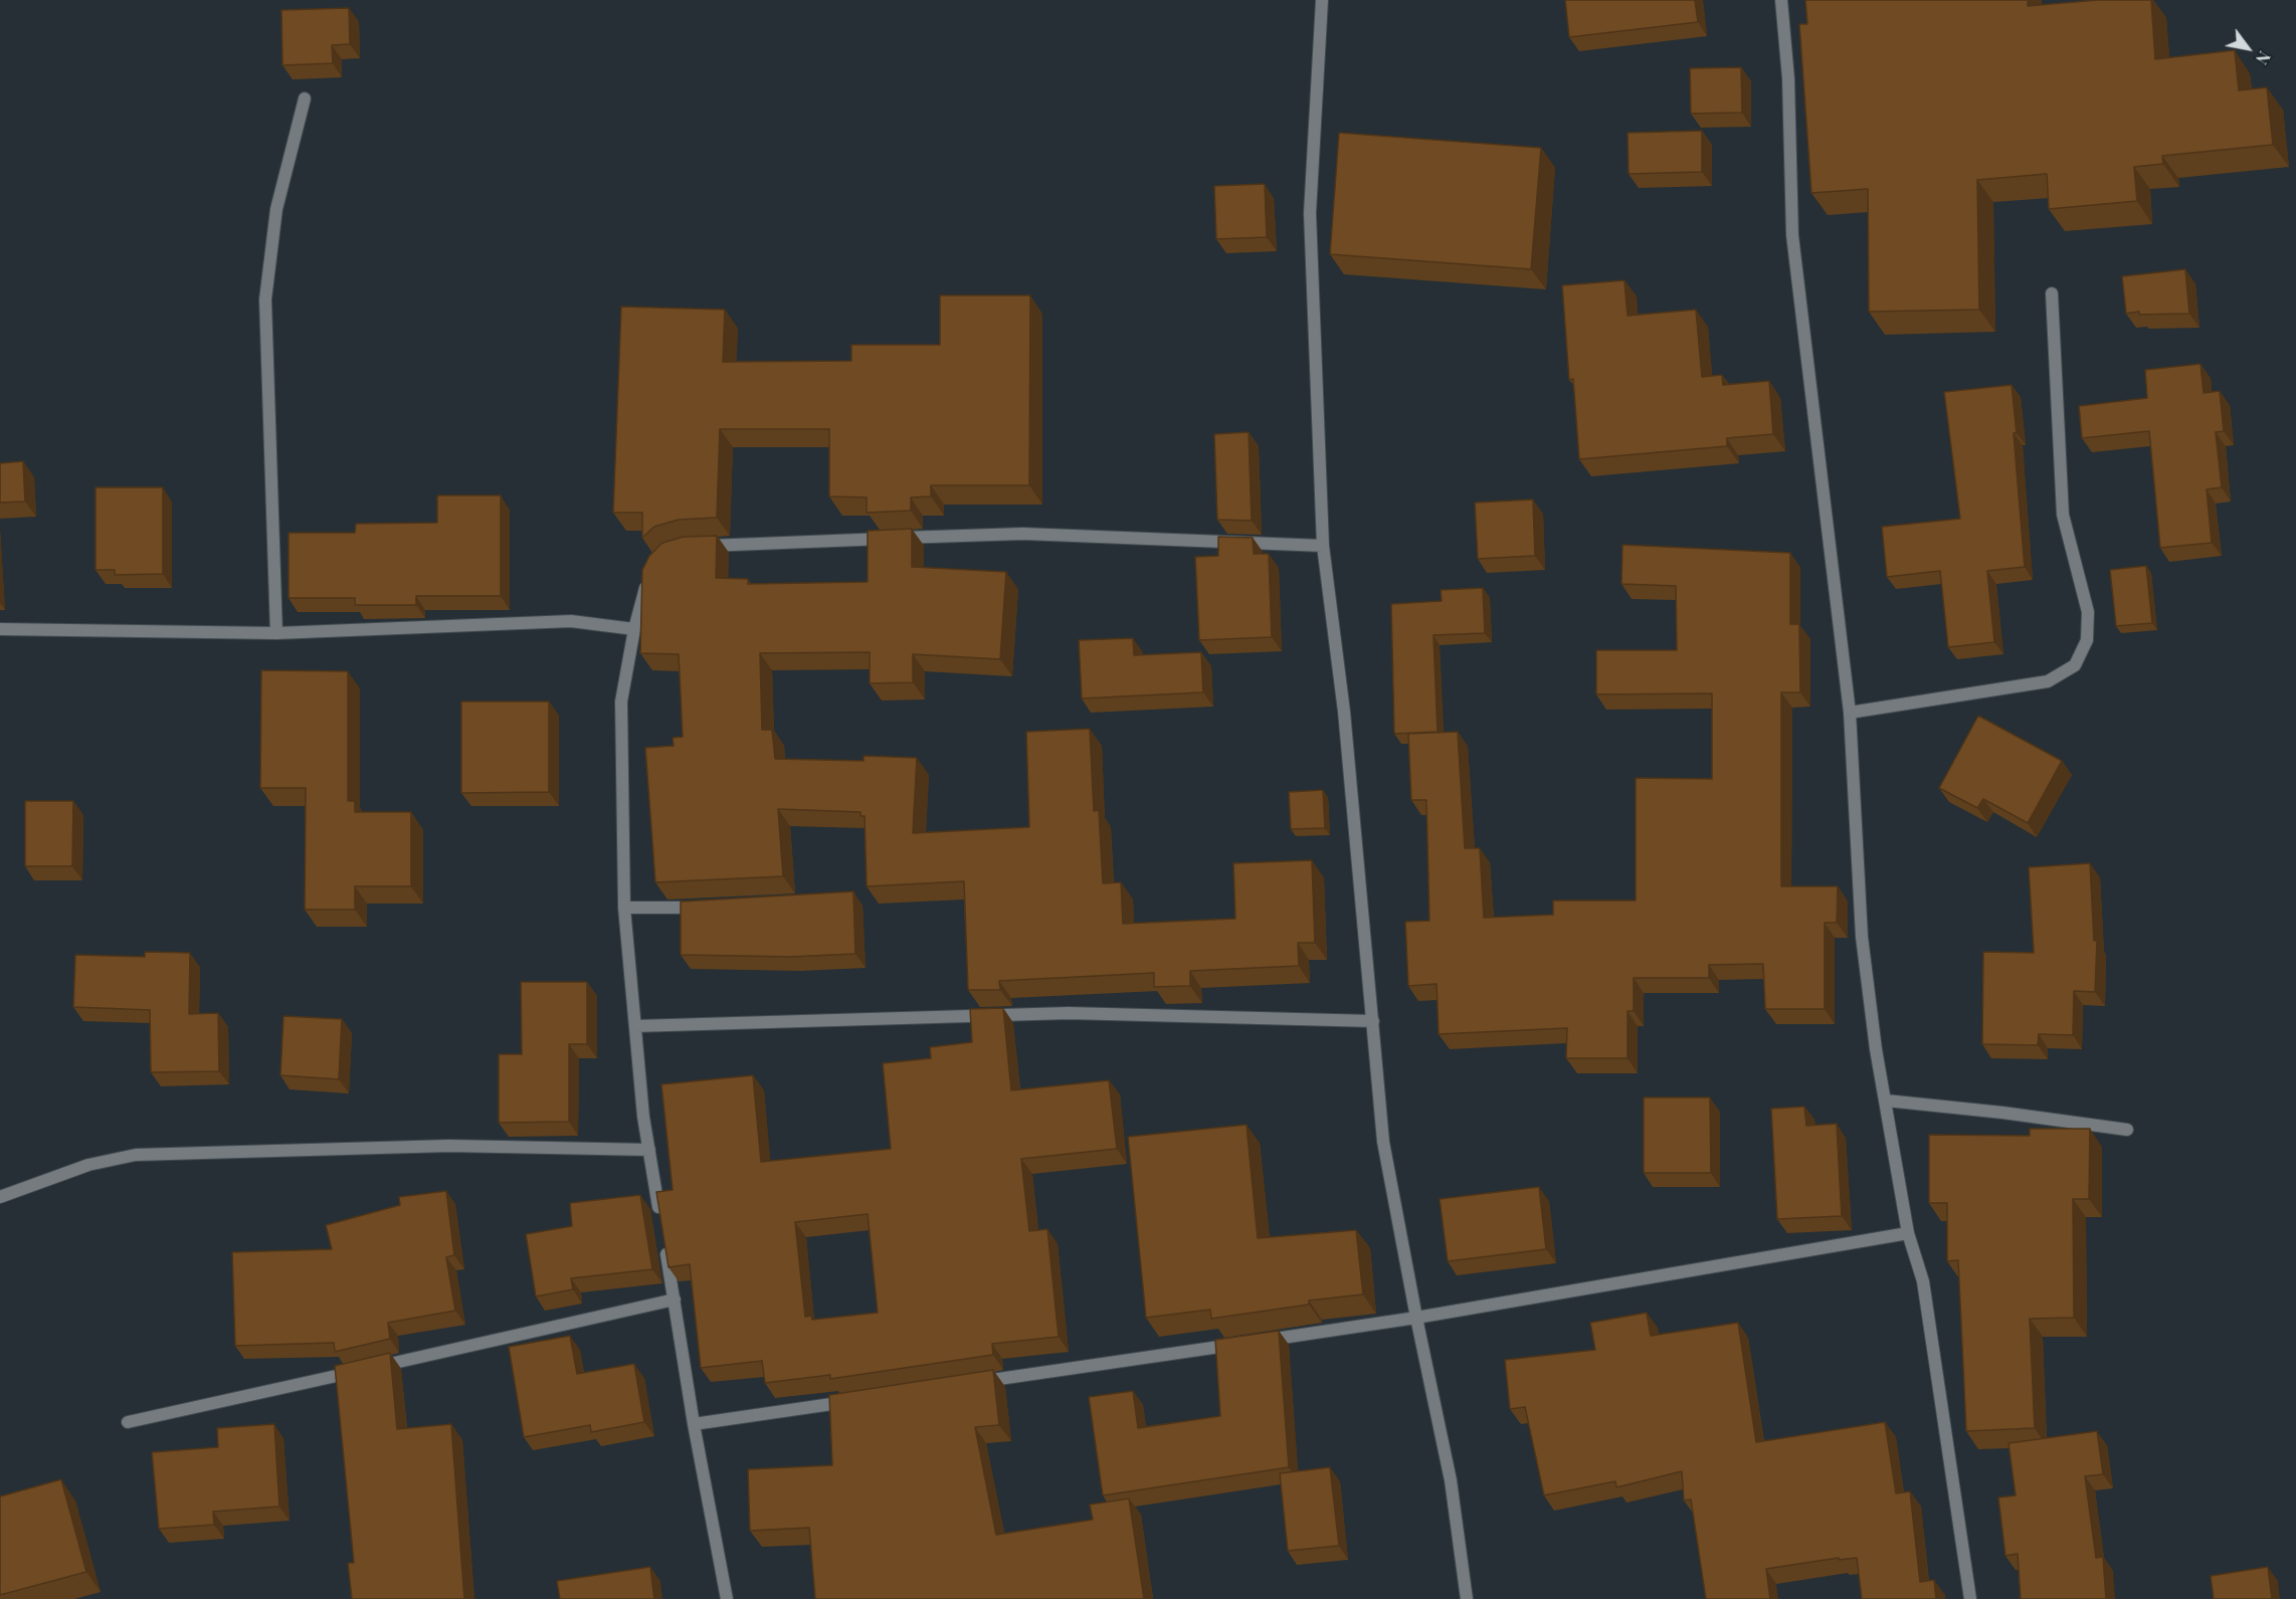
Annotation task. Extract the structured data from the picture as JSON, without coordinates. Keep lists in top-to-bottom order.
{
  "north": "bottom right"
}
